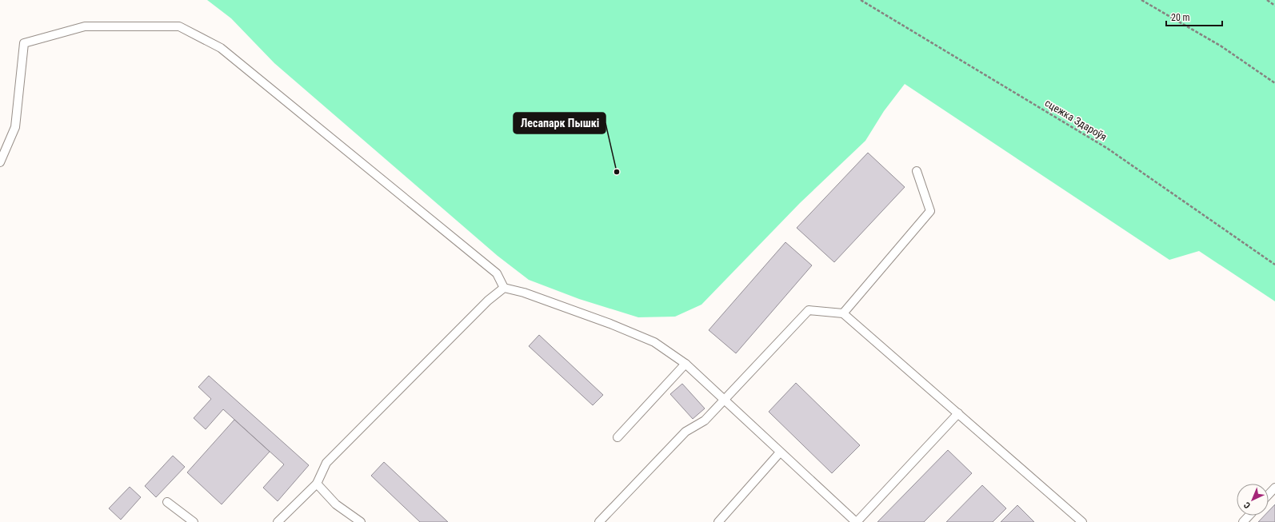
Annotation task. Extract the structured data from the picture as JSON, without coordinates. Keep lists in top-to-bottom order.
{
  "streets": {
    "path": ["сцежка Здароўя"]
  },
  "places": ["Лесапарк Пышкі"],
  "scale_bar": "20 m",
  "north": "bottom left"
}
